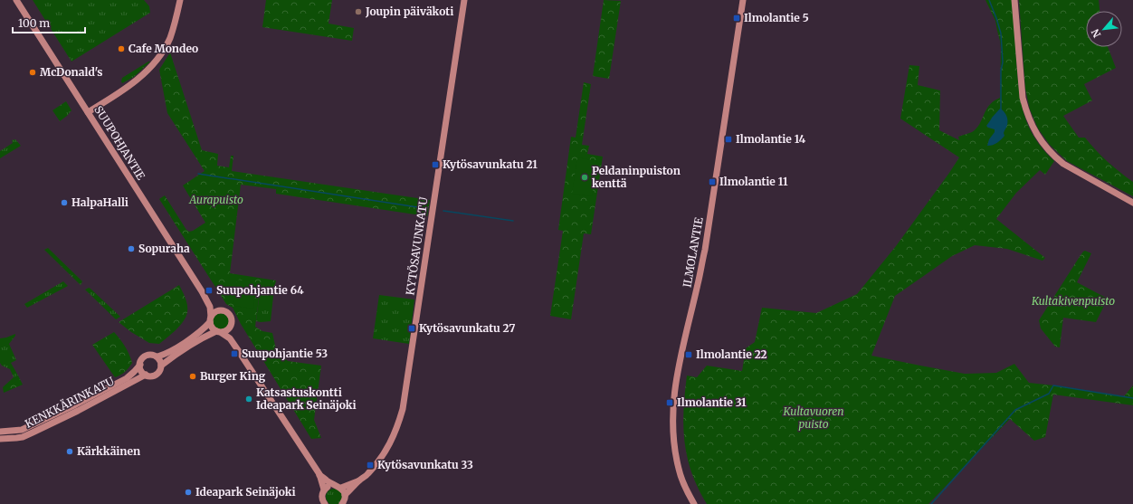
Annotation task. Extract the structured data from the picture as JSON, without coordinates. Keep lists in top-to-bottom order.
{
  "streets": {
    "street": [
      "SUUPOHJANTIE",
      "KYTÖSAVUNKATU",
      "ILMOLANTIE",
      "KENKKÄRINKATU"
    ]
  },
  "parks": ["Aurapuisto", "Kultakivenpuisto", "Kultavuoren puisto"],
  "places": {
    "other": [
      "Joupin päiväkoti",
      "Cafe Mondeo",
      "McDonald's",
      "Peldaninpuiston kenttä",
      "HalpaHalli",
      "Sopuraha",
      "Burger King",
      "Katsastuskontti Ideapark Seinäjoki",
      "Kärkkäinen",
      "Ideapark Seinäjoki"
    ],
    "transit": [
      "Ilmolantie 5",
      "Ilmolantie 14",
      "Kytösavunkatu 21",
      "Ilmolantie 11",
      "Suupohjantie 64",
      "Kytösavunkatu 27",
      "Suupohjantie 53",
      "Ilmolantie 22",
      "Ilmolantie 31",
      "Kytösavunkatu 33"
    ]
  },
  "scale_bar": "100 m",
  "north": "bottom left"
}
